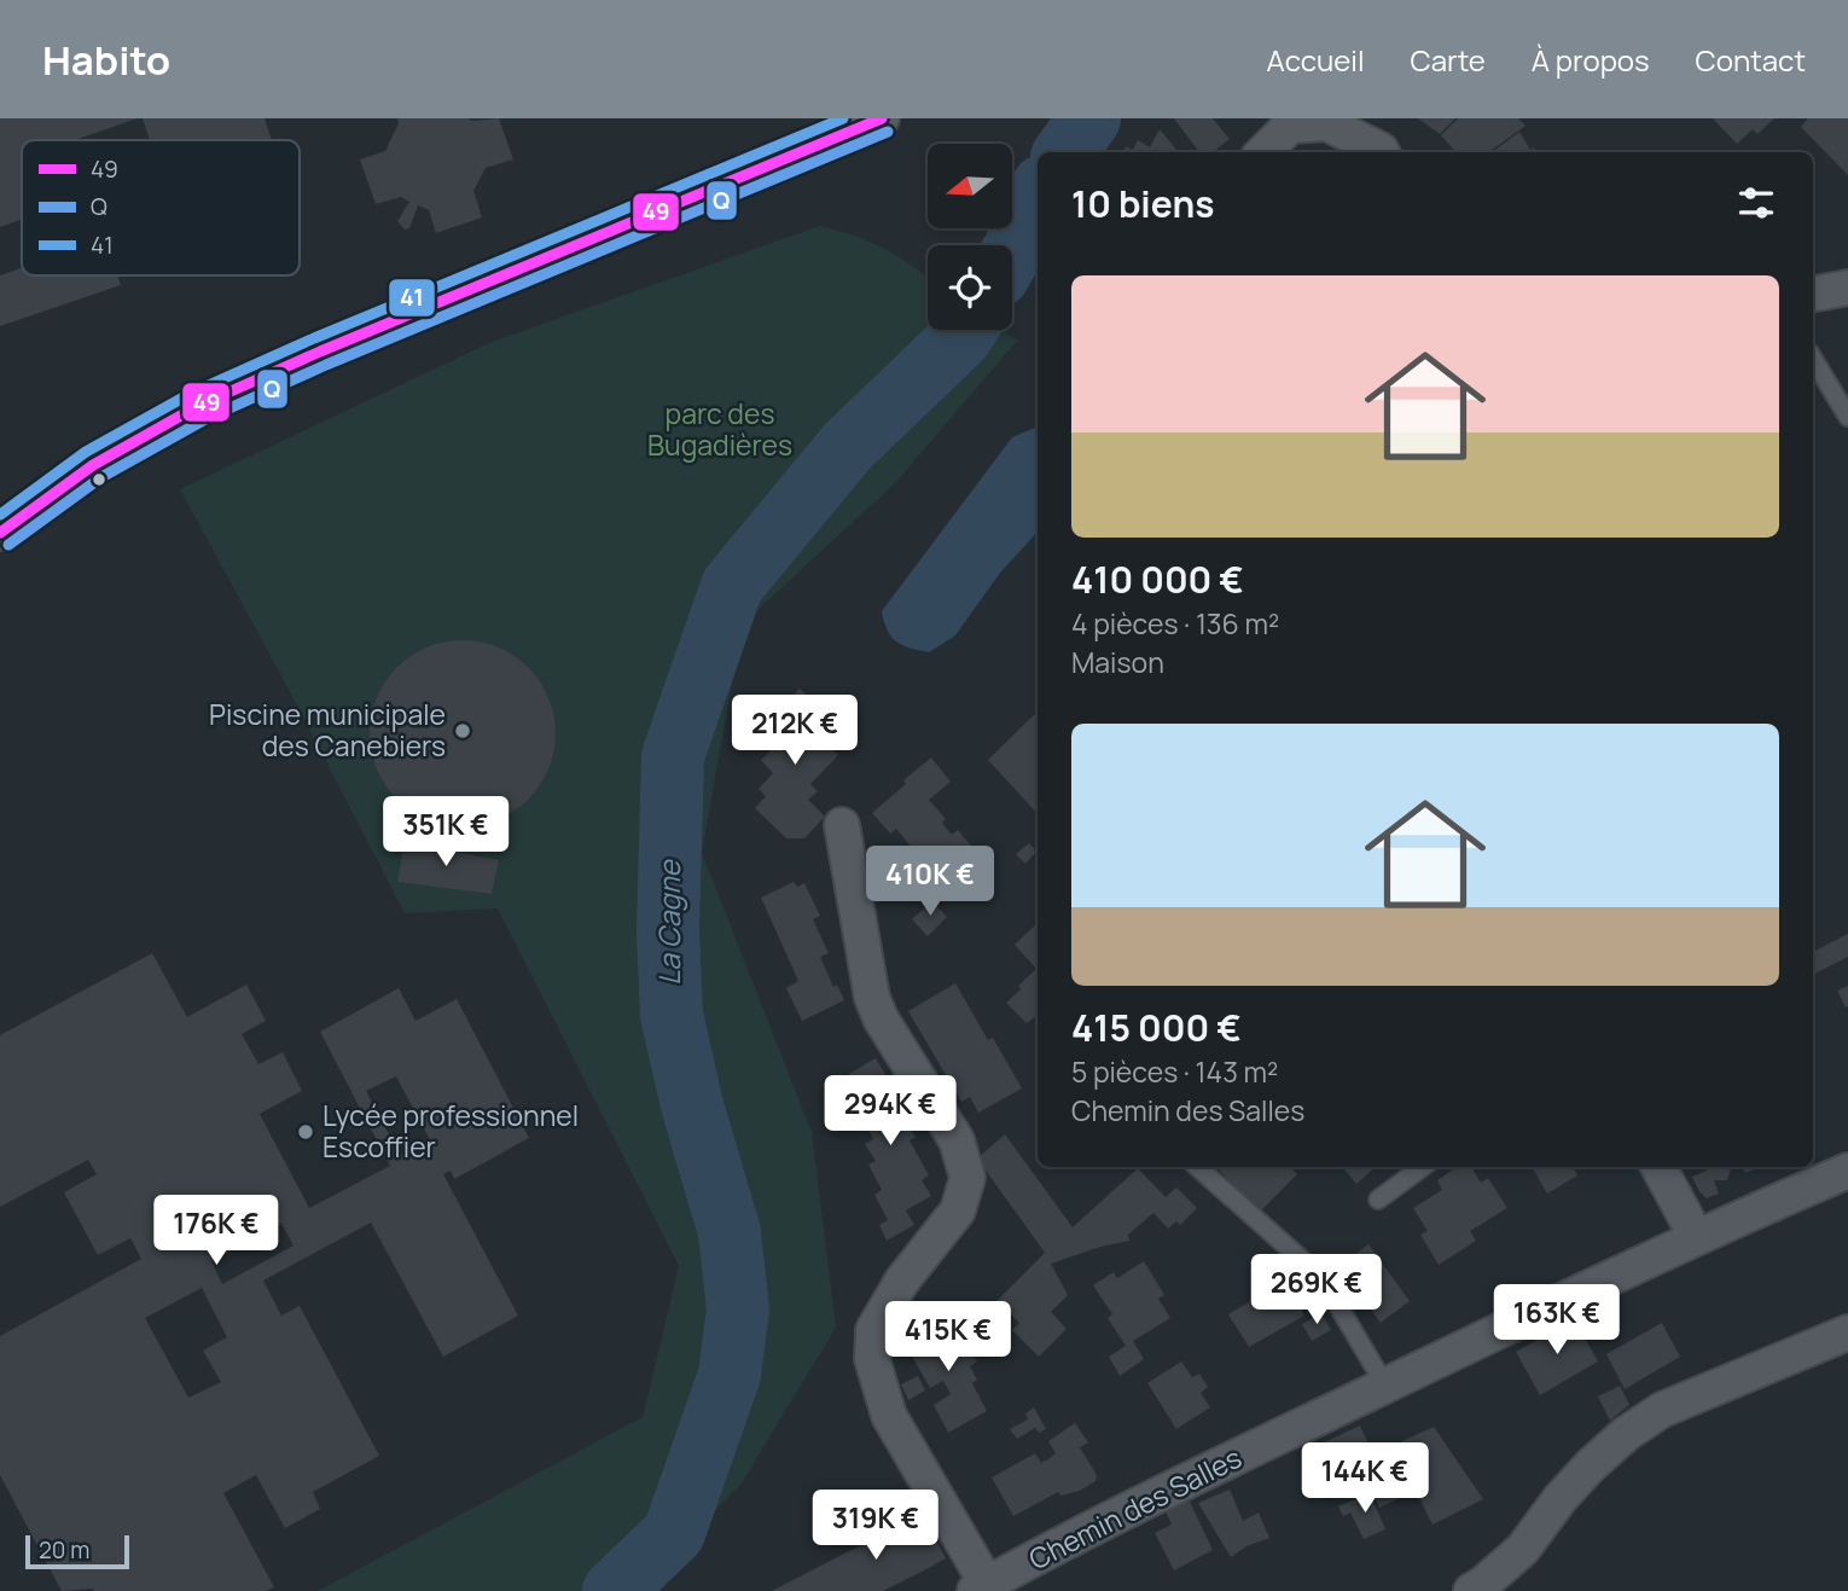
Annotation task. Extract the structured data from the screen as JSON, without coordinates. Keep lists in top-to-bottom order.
{
  "streets": {
    "street": ["Chemin des Salles"]
  },
  "water": ["La Cagne"],
  "parks": ["parc des Bugadières"],
  "places": ["Piscine municipale des Canebiers", "Lycée professionnel Escoffier"],
  "lines": ["transit line 49", "transit line 41", "transit line Q"],
  "legend": ["49", "Q", "41"],
  "scale_bar": "20 m",
  "north": "left",
  "page": {
    "header": "Habito",
    "nav": [
      "Accueil",
      "Carte",
      "À propos",
      "Contact"
    ],
    "heading": "10 biens",
    "list": [
      {
        "name": "410 000 €",
        "note": "4 pièces · 136 m² · Maison"
      },
      {
        "name": "415 000 €",
        "note": "5 pièces · 143 m² · Chemin des Salles"
      }
    ],
    "price": [
      "212K €",
      "351K €",
      "410K €",
      "294K €",
      "176K €",
      "269K €",
      "163K €",
      "415K €",
      "144K €",
      "319K €"
    ],
    "scale": "20 m"
  }
}
